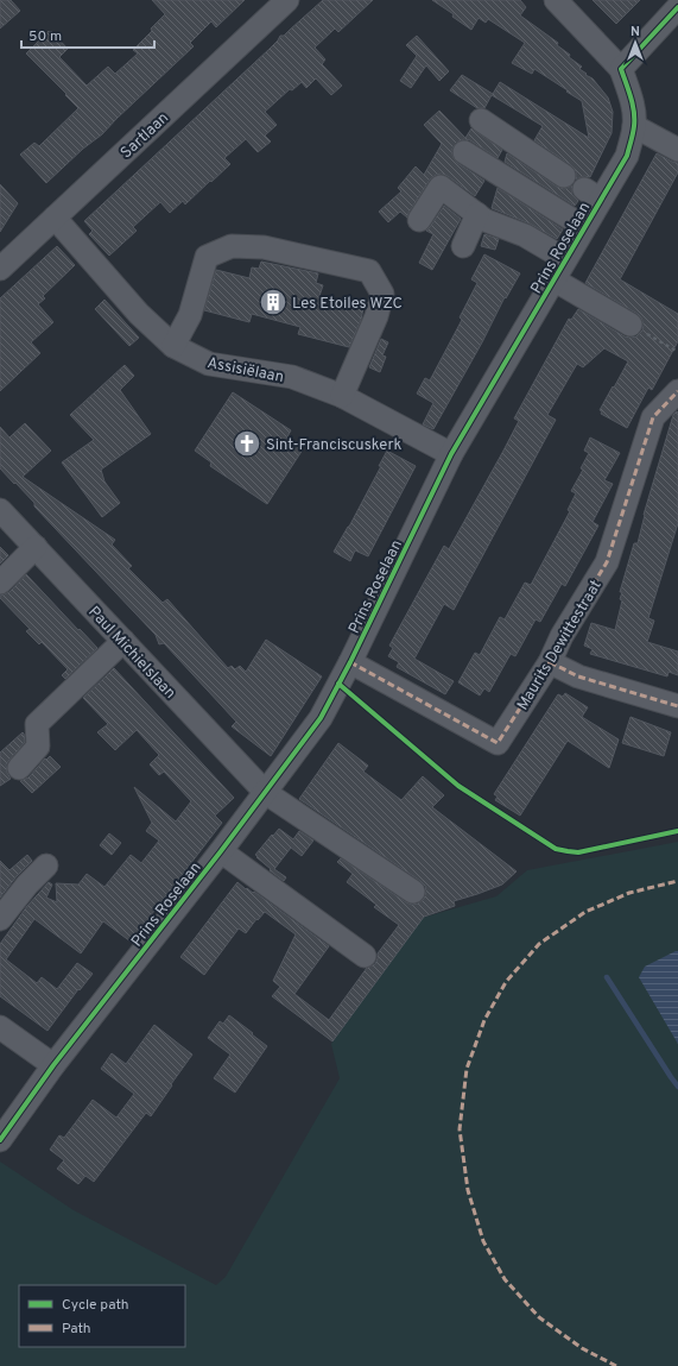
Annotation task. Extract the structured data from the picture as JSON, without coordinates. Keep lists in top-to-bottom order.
{
  "streets": {
    "street": [
      "Sartlaan",
      "Prins Roselaan",
      "Assisiëlaan",
      "Maurits Dewittestraat",
      "Paul Michielslaan"
    ]
  },
  "crossings": [
    ["Sartlaan", "Assisiëlaan"],
    ["Prins Roselaan", "Assisiëlaan"],
    ["Prins Roselaan", "Maurits Dewittestraat"],
    ["Prins Roselaan", "Paul Michielslaan"]
  ],
  "places": {
    "building": ["Les Etoiles WZC"],
    "church": ["Sint-Franciscuskerk"]
  },
  "legend": ["Cycle path", "Path"],
  "scale_bar": "50 m",
  "north": "top"
}
